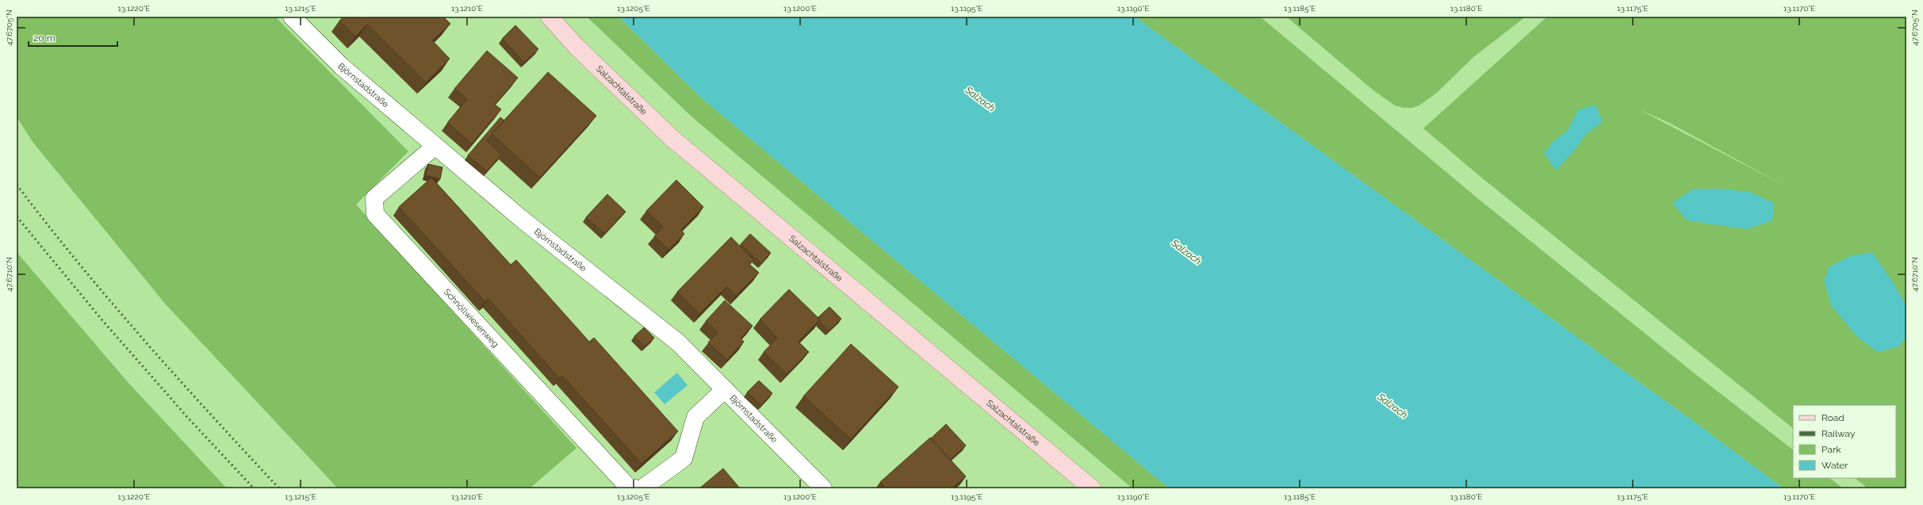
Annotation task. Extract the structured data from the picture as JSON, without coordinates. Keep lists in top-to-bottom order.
{
  "streets": {
    "main road": ["Salzachtalstraße"],
    "street": ["Björnstadstraße", "Schnöllwiesenweg"]
  },
  "crossings": [
    ["Björnstadstraße", "Schnöllwiesenweg"]
  ],
  "water": ["Salzach"],
  "legend": [
    "Road",
    "Railway",
    "Park",
    "Water"
  ],
  "scale_bar": "20 m",
  "coordinates": [
    "13.1220°E",
    "13.1215°E",
    "13.1210°E",
    "13.1205°E",
    "13.1200°E",
    "13.1195°E",
    "13.1190°E",
    "13.1185°E",
    "13.1180°E",
    "13.1175°E",
    "13.1170°E",
    "47.6705°N",
    "47.6710°N"
  ]
}
